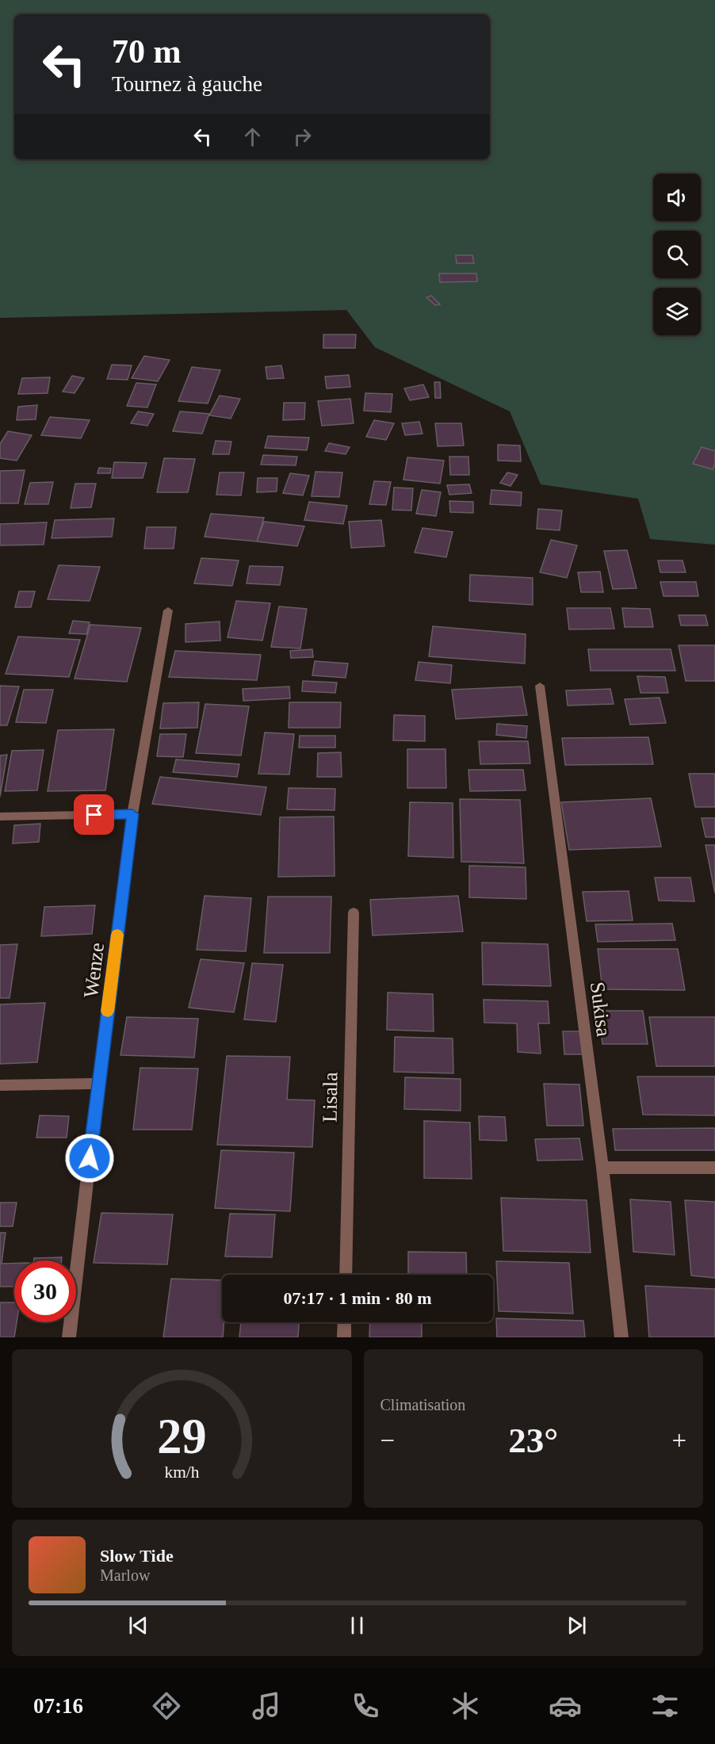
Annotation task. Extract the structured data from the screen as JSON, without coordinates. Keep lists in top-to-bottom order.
{
  "streets": {
    "street": ["Wenze", "Sukisa", "Lisala"]
  },
  "page": {
    "turn": ["70 m", "Tournez à gauche"],
    "limit": "30",
    "trip": "07:17 · 1 min · 80 m",
    "tile": "Climatisation",
    "heat": ["−", "23°", "+"],
    "song": ["Slow Tide", "Marlow"],
    "tabs": "07:16",
    "gauge": ["29", "km/h"]
  }
}
